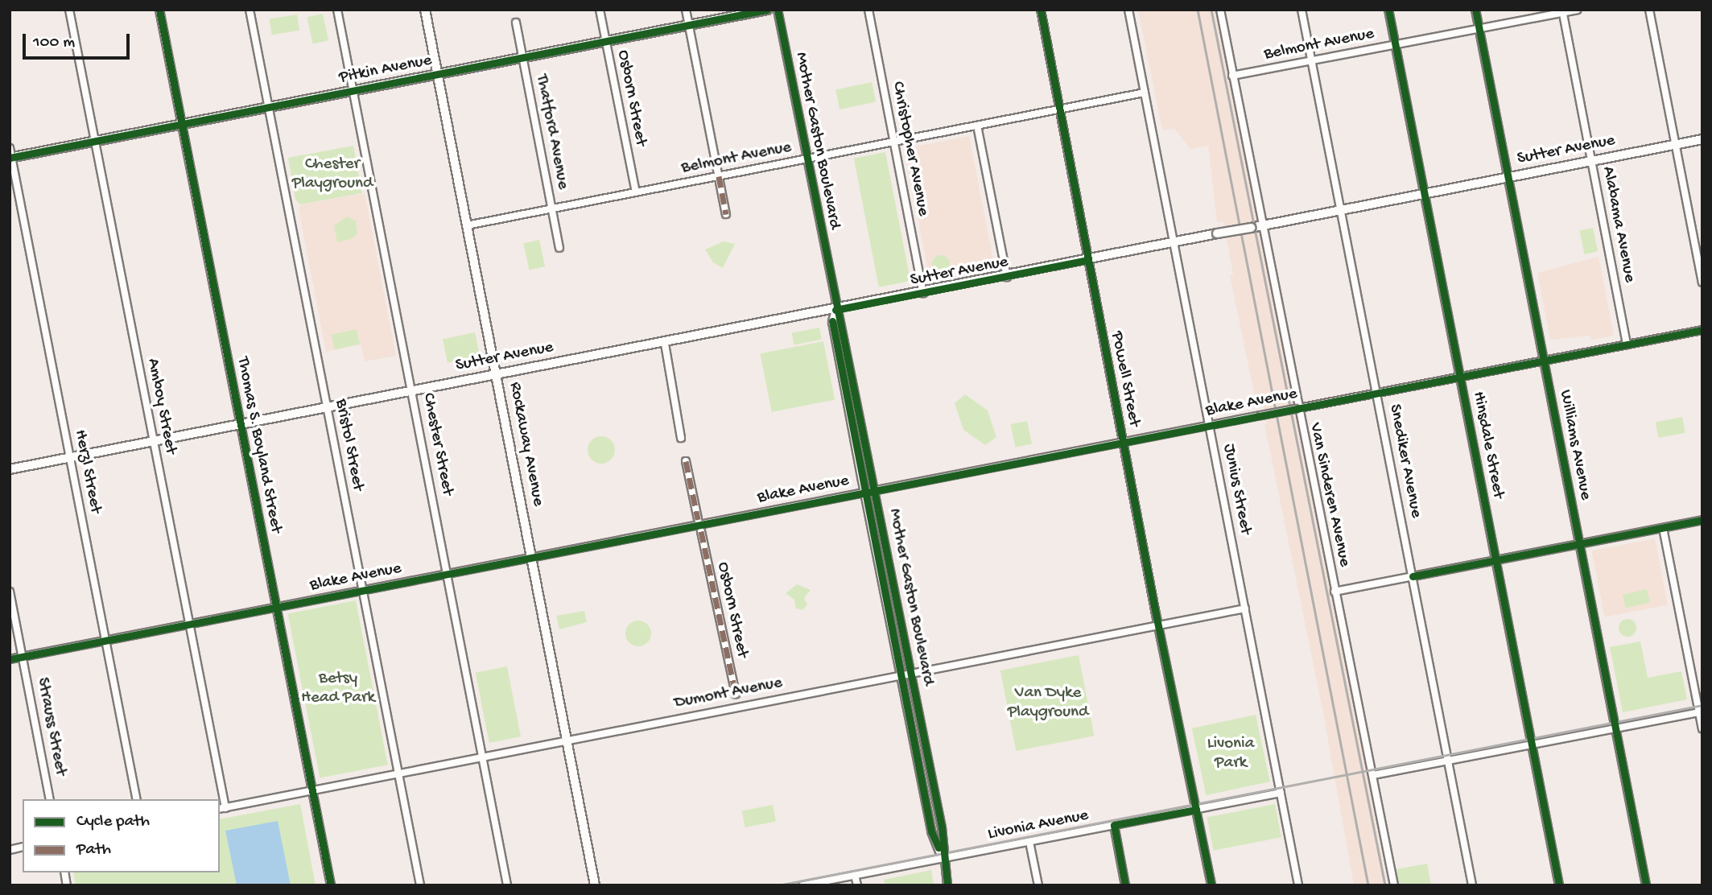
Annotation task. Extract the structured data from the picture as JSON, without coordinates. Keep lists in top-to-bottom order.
{
  "streets": {
    "street": [
      "Belmont Avenue",
      "Pitkin Avenue",
      "Osborn Street",
      "Thatford Avenue",
      "Mother Gaston Boulevard",
      "Christopher Avenue",
      "Sutter Avenue",
      "Alabama Avenue",
      "Powell Street",
      "Blake Avenue",
      "Amboy Street",
      "Chester Street",
      "Rockaway Avenue",
      "Thomas S. Boyland Street",
      "Bristol Street",
      "Hinsdale Street",
      "Williams Avenue",
      "Snediker Avenue",
      "Herzl Street",
      "Junius Street",
      "Van Sinderen Avenue",
      "Dumont Avenue",
      "Strauss Street",
      "Livonia Avenue"
    ]
  },
  "crossings": [
    ["Belmont Avenue", "Osborn Street"],
    ["Belmont Avenue", "Thatford Avenue"],
    ["Belmont Avenue", "Mother Gaston Boulevard"],
    ["Belmont Avenue", "Christopher Avenue"],
    ["Belmont Avenue", "Alabama Avenue"],
    ["Belmont Avenue", "Powell Street"],
    ["Belmont Avenue", "Rockaway Avenue"],
    ["Belmont Avenue", "Hinsdale Street"],
    ["Belmont Avenue", "Williams Avenue"],
    ["Belmont Avenue", "Snediker Avenue"],
    ["Belmont Avenue", "Junius Street"],
    ["Belmont Avenue", "Van Sinderen Avenue"],
    ["Pitkin Avenue", "Osborn Street"],
    ["Pitkin Avenue", "Thatford Avenue"],
    ["Pitkin Avenue", "Amboy Street"],
    ["Pitkin Avenue", "Chester Street"],
    ["Pitkin Avenue", "Rockaway Avenue"],
    ["Pitkin Avenue", "Thomas S. Boyland Street"],
    ["Pitkin Avenue", "Bristol Street"],
    ["Pitkin Avenue", "Herzl Street"],
    ["Mother Gaston Boulevard", "Sutter Avenue"],
    ["Mother Gaston Boulevard", "Blake Avenue"],
    ["Mother Gaston Boulevard", "Dumont Avenue"],
    ["Mother Gaston Boulevard", "Livonia Avenue"],
    ["Christopher Avenue", "Sutter Avenue"],
    ["Sutter Avenue", "Alabama Avenue"],
    ["Sutter Avenue", "Powell Street"],
    ["Sutter Avenue", "Amboy Street"],
    ["Sutter Avenue", "Chester Street"],
    ["Sutter Avenue", "Rockaway Avenue"],
    ["Sutter Avenue", "Thomas S. Boyland Street"],
    ["Sutter Avenue", "Bristol Street"],
    ["Sutter Avenue", "Hinsdale Street"],
    ["Sutter Avenue", "Williams Avenue"],
    ["Sutter Avenue", "Snediker Avenue"],
    ["Sutter Avenue", "Herzl Street"],
    ["Sutter Avenue", "Junius Street"],
    ["Sutter Avenue", "Van Sinderen Avenue"],
    ["Alabama Avenue", "Blake Avenue"],
    ["Powell Street", "Blake Avenue"],
    ["Powell Street", "Dumont Avenue"],
    ["Powell Street", "Livonia Avenue"],
    ["Blake Avenue", "Amboy Street"],
    ["Blake Avenue", "Chester Street"],
    ["Blake Avenue", "Rockaway Avenue"],
    ["Blake Avenue", "Thomas S. Boyland Street"],
    ["Blake Avenue", "Bristol Street"],
    ["Blake Avenue", "Hinsdale Street"],
    ["Blake Avenue", "Williams Avenue"],
    ["Blake Avenue", "Snediker Avenue"],
    ["Blake Avenue", "Herzl Street"],
    ["Blake Avenue", "Junius Street"],
    ["Blake Avenue", "Van Sinderen Avenue"],
    ["Blake Avenue", "Strauss Street"],
    ["Amboy Street", "Dumont Avenue"],
    ["Chester Street", "Dumont Avenue"],
    ["Rockaway Avenue", "Dumont Avenue"],
    ["Thomas S. Boyland Street", "Dumont Avenue"],
    ["Bristol Street", "Dumont Avenue"],
    ["Junius Street", "Dumont Avenue"],
    ["Junius Street", "Livonia Avenue"]
  ],
  "parks": [
    "Chester Playground",
    "Betsy Head Park",
    "Van Dyke Playground",
    "Livonia Park"
  ],
  "legend": ["Cycle path", "Path"],
  "scale_bar": "100 m"
}
